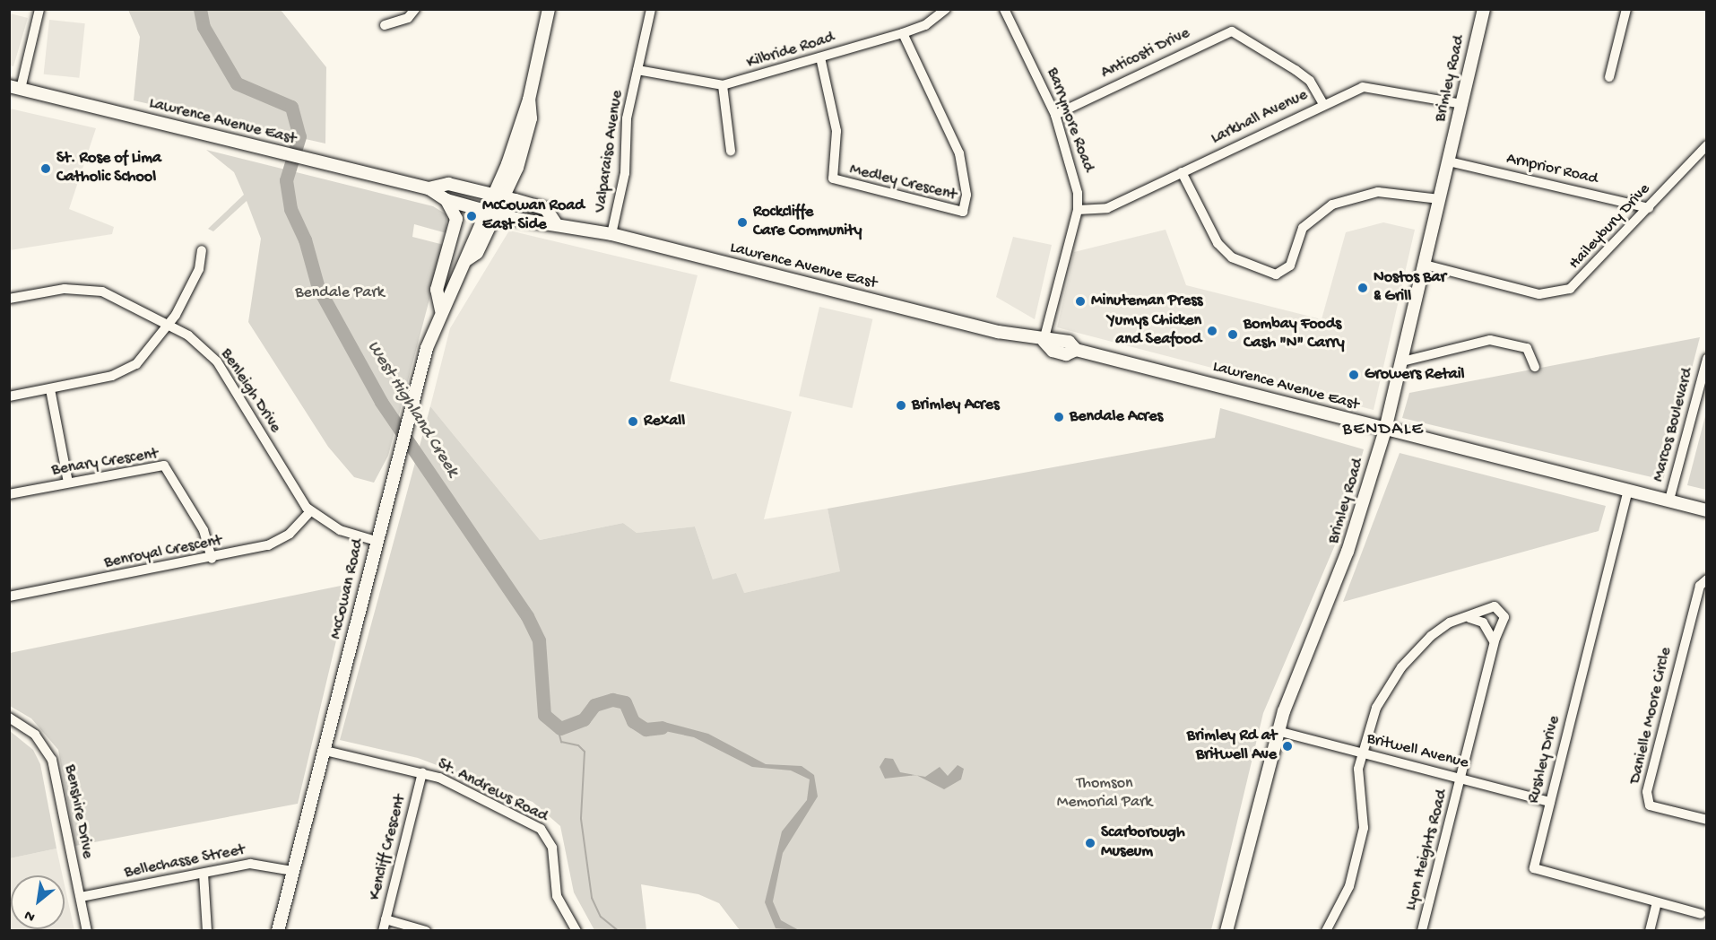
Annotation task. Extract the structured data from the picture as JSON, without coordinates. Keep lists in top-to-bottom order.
{
  "streets": {
    "main road": ["Brimley Road", "Lawrence Avenue East", "McCowan Road"],
    "street": [
      "Kilbride Road",
      "Anticosti Drive",
      "Larkhall Avenue",
      "Barrymore Road",
      "Valparaiso Avenue",
      "Arnprior Road",
      "Medley Crescent",
      "Haileybury Drive",
      "Benleigh Drive",
      "Marcos Boulevard",
      "Benary Crescent",
      "Benroyal Crescent",
      "Danielle Moore Circle",
      "Britwell Avenue",
      "Rushley Drive",
      "St. Andrews Road",
      "Benshire Drive",
      "Kencliff Crescent",
      "Lyon Heights Road",
      "Bellechasse Street"
    ]
  },
  "crossings": [
    ["Kilbride Road", "Valparaiso Avenue"],
    ["Kilbride Road", "Medley Crescent"],
    ["Anticosti Drive", "Larkhall Avenue"],
    ["Anticosti Drive", "Barrymore Road"],
    ["Brimley Road", "Larkhall Avenue"],
    ["Brimley Road", "Lawrence Avenue East"],
    ["Brimley Road", "Arnprior Road"],
    ["Brimley Road", "Haileybury Drive"],
    ["Brimley Road", "Britwell Avenue"],
    ["Larkhall Avenue", "Barrymore Road"],
    ["Barrymore Road", "Lawrence Avenue East"],
    ["Lawrence Avenue East", "Valparaiso Avenue"],
    ["Lawrence Avenue East", "Marcos Boulevard"],
    ["Lawrence Avenue East", "McCowan Road"],
    ["Lawrence Avenue East", "Rushley Drive"],
    ["Arnprior Road", "Haileybury Drive"],
    ["Benleigh Drive", "Benroyal Crescent"],
    ["Benleigh Drive", "McCowan Road"],
    ["Benary Crescent", "Benroyal Crescent"],
    ["McCowan Road", "St. Andrews Road"],
    ["McCowan Road", "Bellechasse Street"],
    ["Britwell Avenue", "Rushley Drive"],
    ["Britwell Avenue", "Lyon Heights Road"],
    ["St. Andrews Road", "Kencliff Crescent"],
    ["Benshire Drive", "Bellechasse Street"]
  ],
  "districts": ["BENDALE"],
  "water": ["West Highland Creek"],
  "parks": ["Bendale Park", "Thomson Memorial Park"],
  "places": [
    "St. Rose of Lima Catholic School",
    "McCowan Road East Side",
    "Rockcliffe Care Community",
    "Nostos Bar & Grill",
    "Minuteman Press",
    "Yumys Chicken and Seafood",
    "Bombay Foods Cash \"N\" Carry",
    "Growers Retail",
    "Brimley Acres",
    "Bendale Acres",
    "Rexall",
    "Brimley Rd at Britwell Ave",
    "Scarborough Museum"
  ],
  "north": "bottom left"
}
